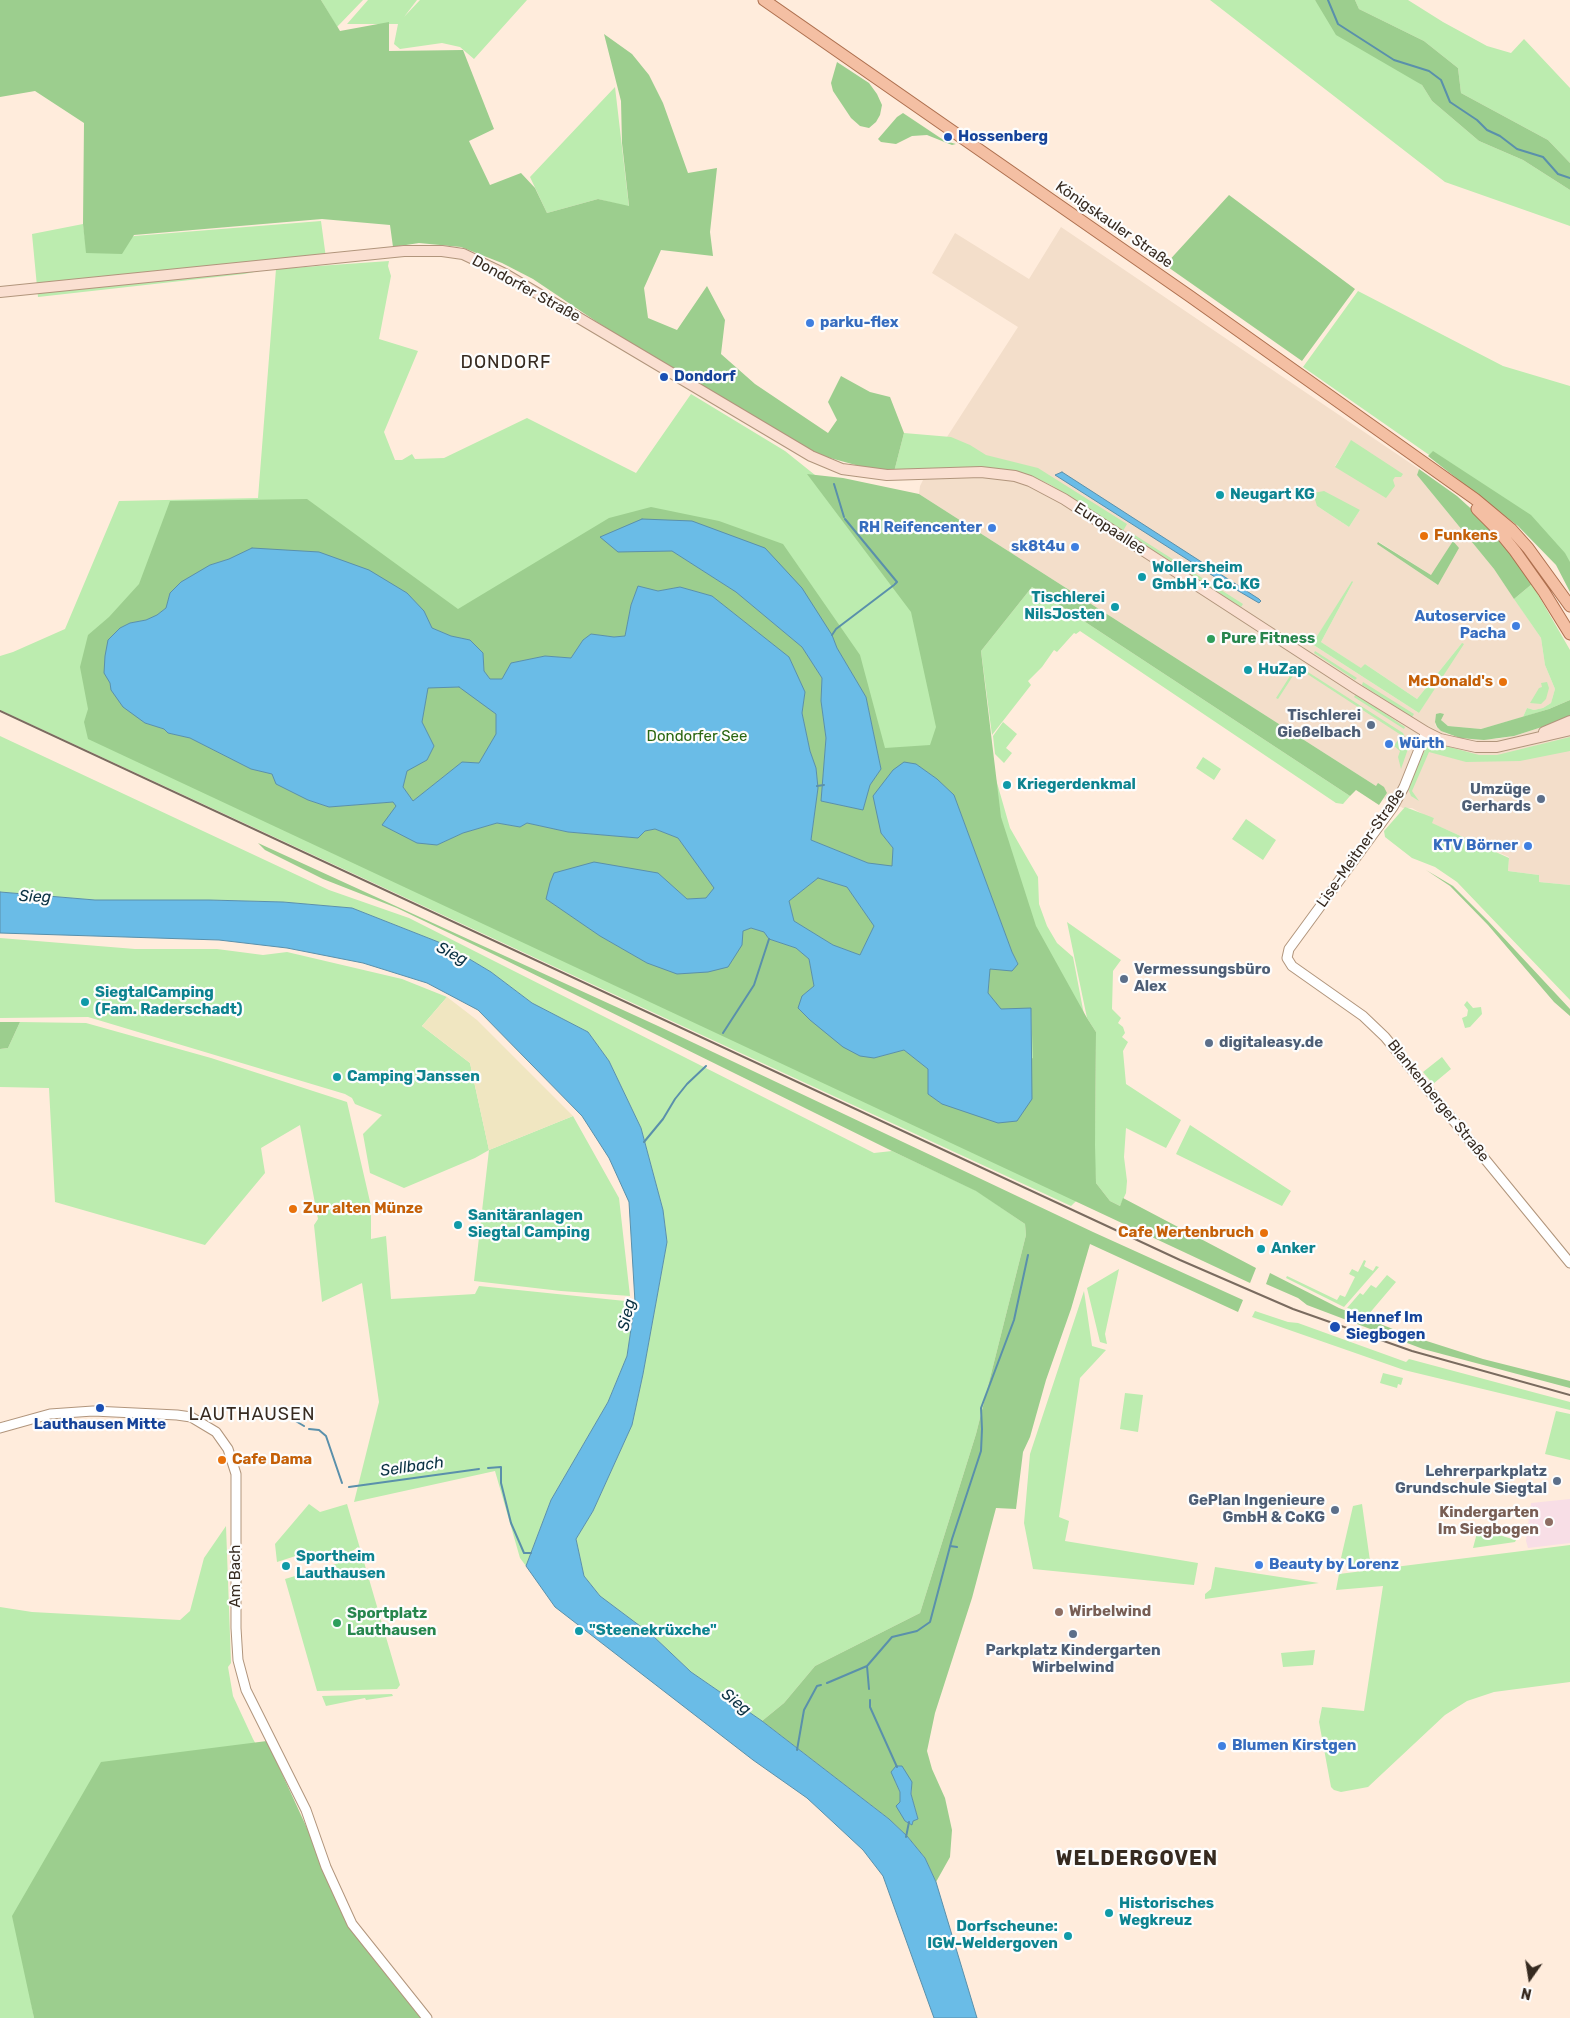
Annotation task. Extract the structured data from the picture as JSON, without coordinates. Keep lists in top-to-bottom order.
{
  "streets": {
    "main road": ["Königskauler Straße", "Dondorfer Straße", "Europaallee"],
    "street": ["Lise-Meitner-Straße", "Blankenberger Straße", "Am Bach"]
  },
  "crossings": [
    ["Dondorfer Straße", "Europaallee"],
    ["Europaallee", "Lise-Meitner-Straße"],
    ["Lise-Meitner-Straße", "Blankenberger Straße"]
  ],
  "districts": ["DONDORF", "LAUTHAUSEN", "WELDERGOVEN"],
  "water": ["Sieg", "Sellbach"],
  "parks": ["Dondorfer See"],
  "places": [
    "Hossenberg",
    "parku-flex",
    "Dondorf",
    "Neugart KG",
    "RH Reifencenter",
    "Funkens",
    "sk8t4u",
    "Wollersheim GmbH + Co. KG",
    "Tischlerei NilsJosten",
    "Autoservice Pacha",
    "Pure Fitness",
    "HuZap",
    "McDonald's",
    "Tischlerei Gießelbach",
    "Würth",
    "Kriegerdenkmal",
    "Umzüge Gerhards",
    "KTV Börner",
    "Vermessungsbüro Alex",
    "SiegtalCamping (Fam. Raderschadt)",
    "digitaleasy.de",
    "Camping Janssen",
    "Zur alten Münze",
    "Sanitäranlagen Siegtal Camping",
    "Cafe Wertenbruch",
    "Anker",
    "Hennef Im Siegbogen",
    "Lauthausen Mitte",
    "Cafe Dama",
    "Lehrerparkplatz Grundschule Siegtal",
    "GePlan Ingenieure GmbH & CoKG",
    "Kindergarten Im Siegbogen",
    "Beauty by Lorenz",
    "Sportheim Lauthausen",
    "Wirbelwind",
    "Sportplatz Lauthausen",
    "\"Steenekrüxche\"",
    "Parkplatz Kindergarten Wirbelwind",
    "Blumen Kirstgen",
    "Historisches Wegkreuz",
    "Dorfscheune: IGW-Weldergoven"
  ],
  "north": "bottom"
}
